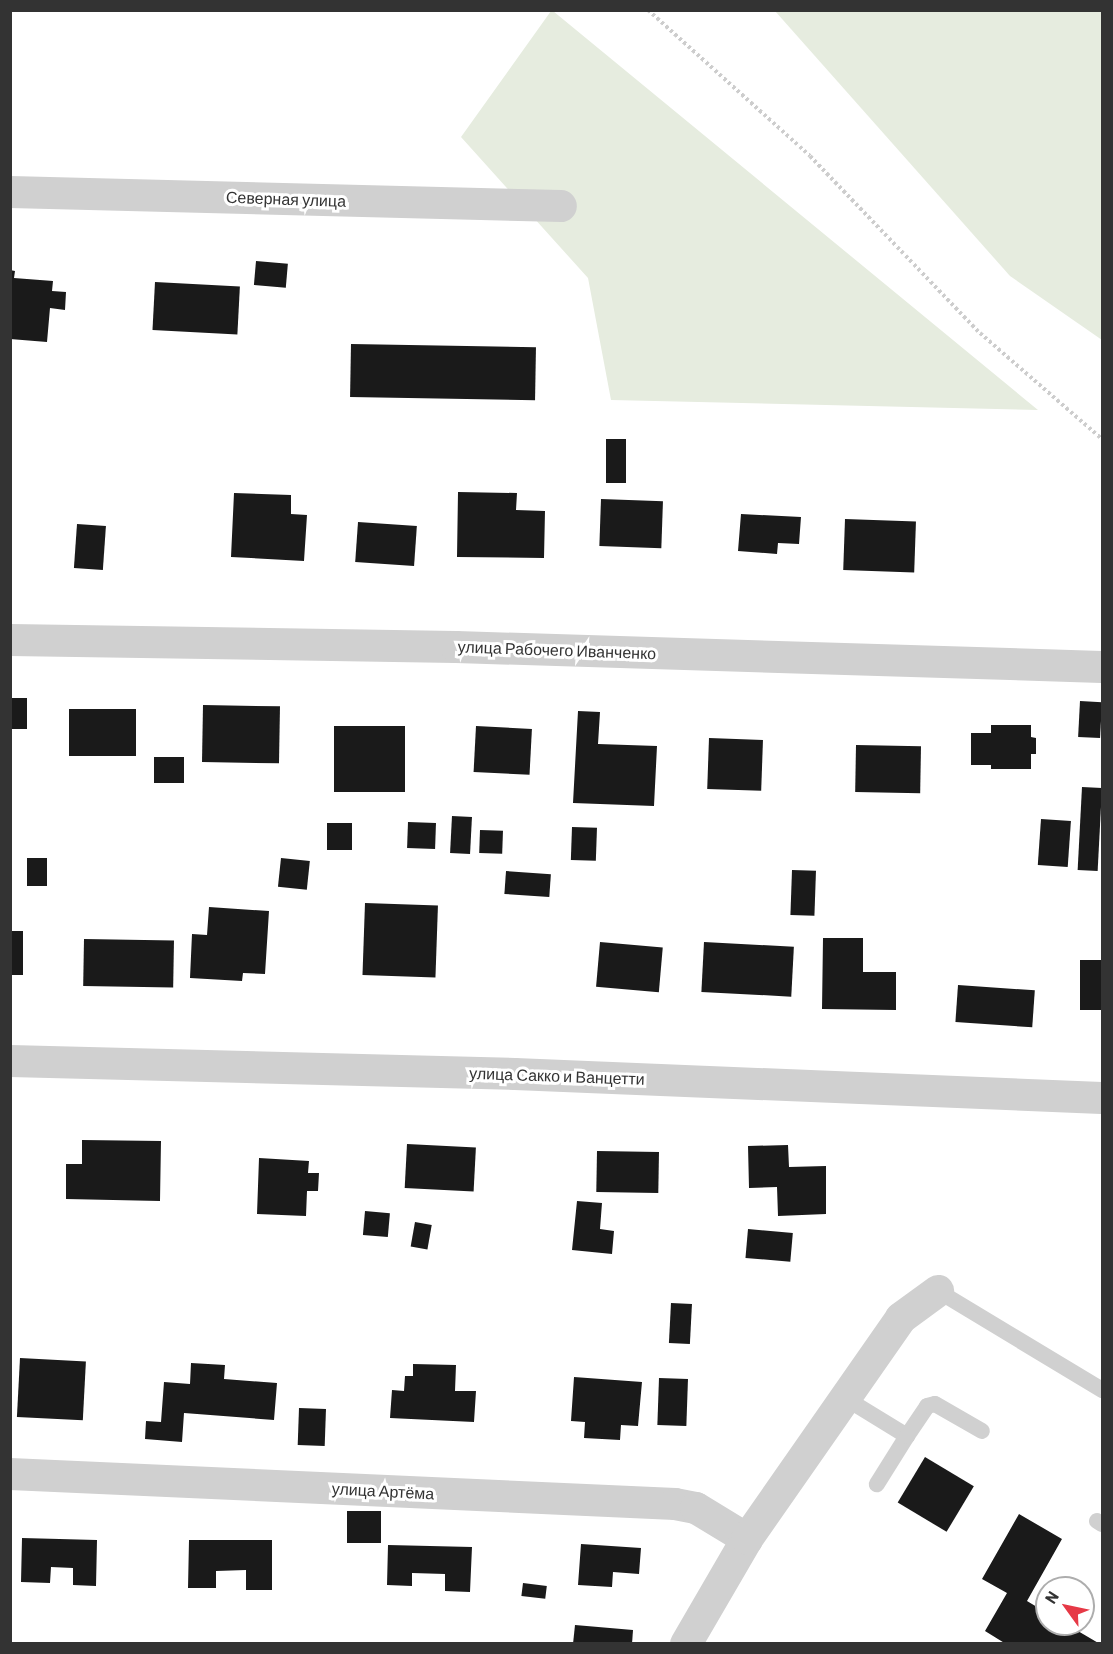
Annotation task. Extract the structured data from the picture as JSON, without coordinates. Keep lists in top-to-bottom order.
{
  "streets": {
    "street": [
      "Северная улица",
      "улица Рабочего Иванченко",
      "улица Сакко и Ванцетти",
      "улица Артёма"
    ]
  },
  "north": "top left"
}
